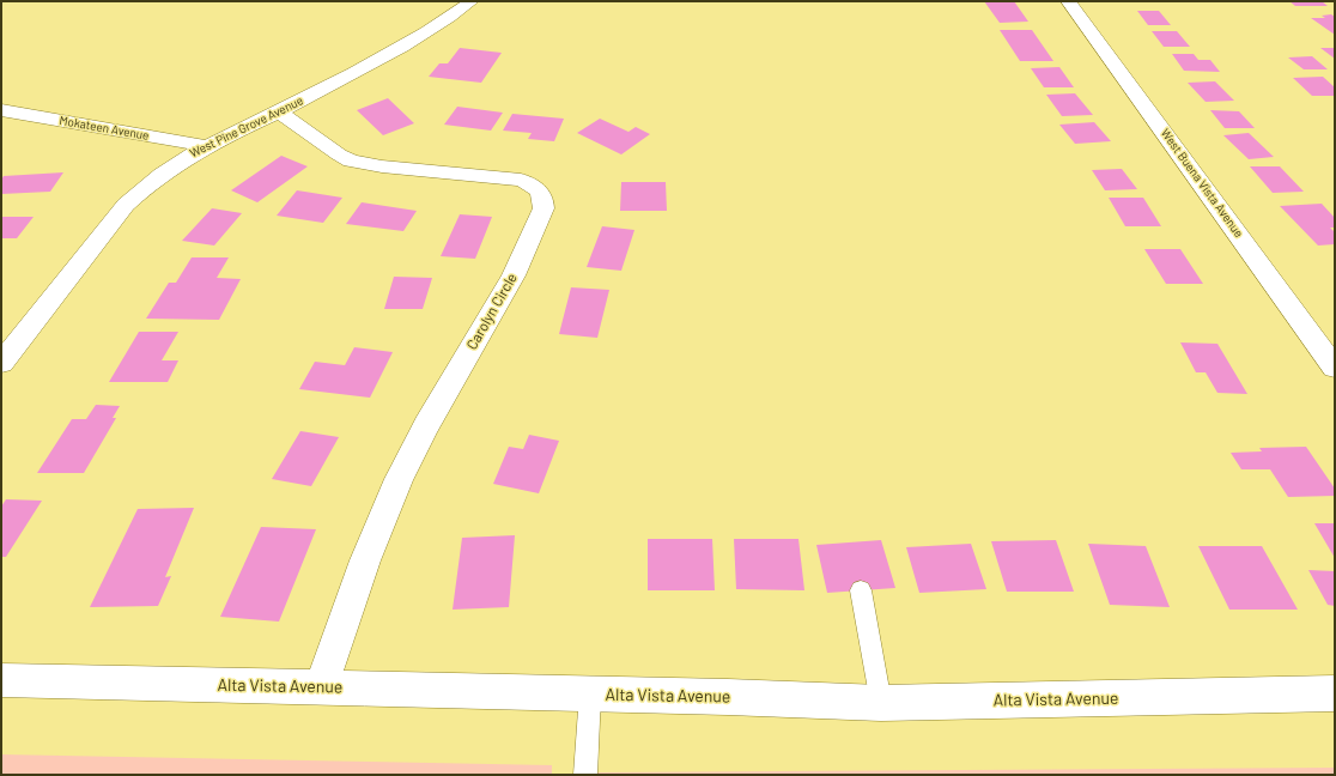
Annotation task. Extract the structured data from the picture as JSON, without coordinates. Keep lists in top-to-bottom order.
{
  "streets": {
    "street": [
      "West Pine Grove Avenue",
      "Mokateen Avenue",
      "West Buena Vista Avenue",
      "Carolyn Circle",
      "Alta Vista Avenue"
    ]
  },
  "crossings": [
    ["West Pine Grove Avenue", "Mokateen Avenue"],
    ["West Pine Grove Avenue", "Carolyn Circle"],
    ["Carolyn Circle", "Alta Vista Avenue"]
  ]
}
